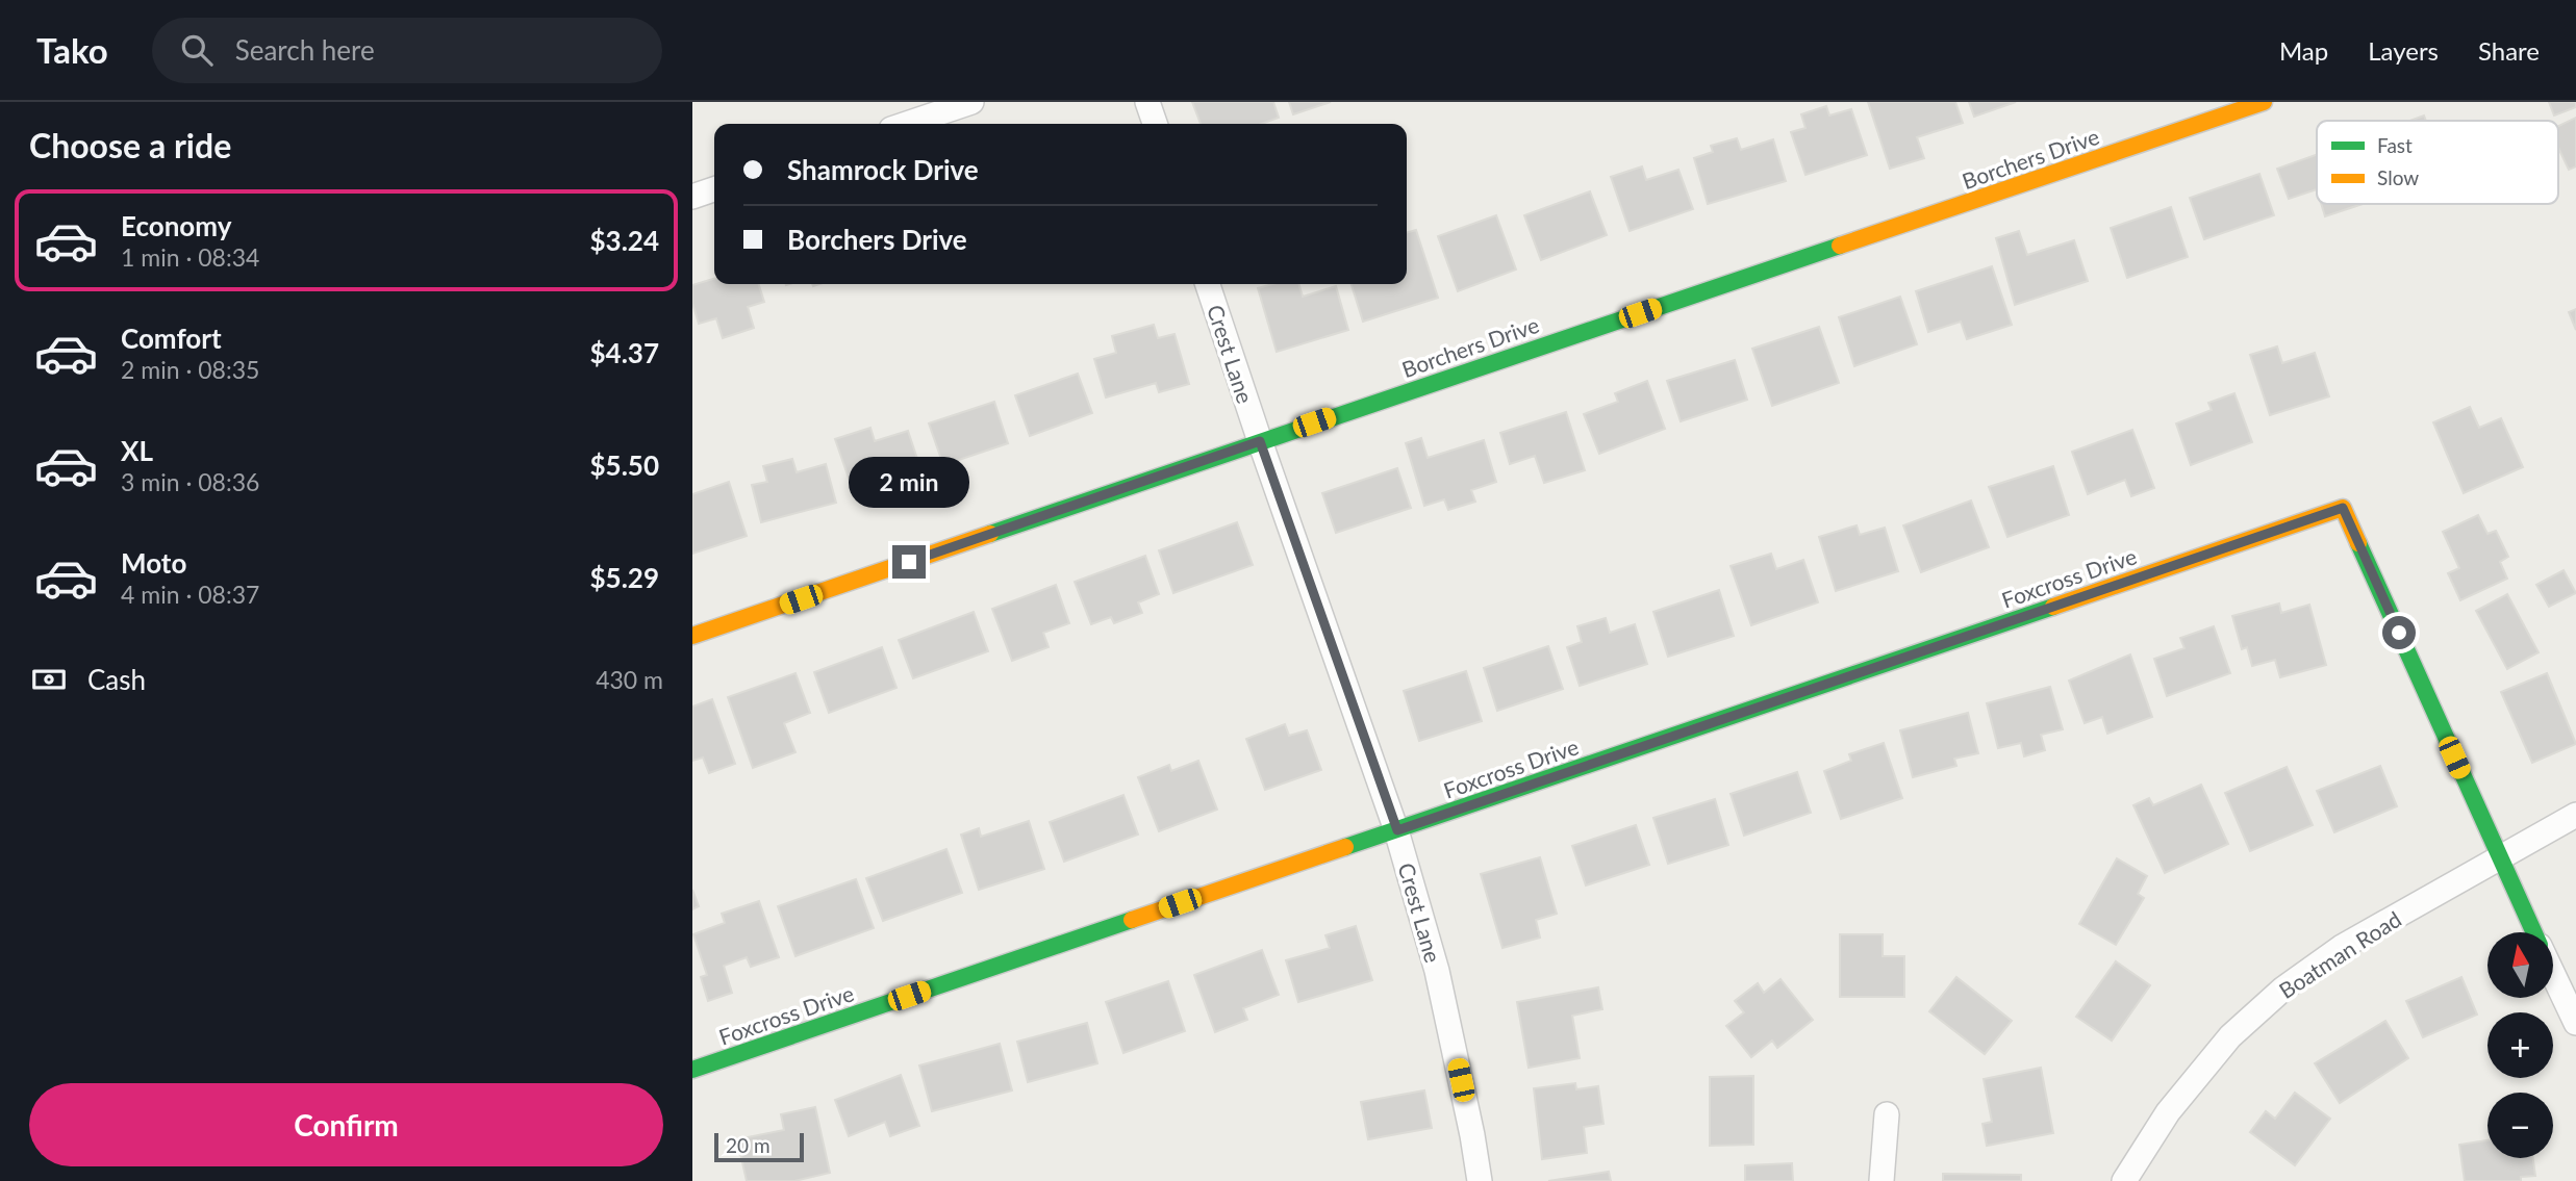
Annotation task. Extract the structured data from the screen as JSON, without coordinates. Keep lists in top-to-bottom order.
{
  "streets": {
    "street": [
      "Borchers Drive",
      "Crest Lane",
      "Foxcross Drive",
      "Boatman Road"
    ]
  },
  "crossings": [
    ["Borchers Drive", "Crest Lane"],
    ["Crest Lane", "Foxcross Drive"],
    ["Foxcross Drive", "Boatman Road"]
  ],
  "legend": ["Fast", "Slow"],
  "scale_bar": "20 m",
  "north": "top",
  "page": {
    "header": "Tako",
    "search": "Search here",
    "nav": ["Map", "Layers", "Share"],
    "heading": "Choose a ride",
    "banner": ["Shamrock Drive", "Borchers Drive"],
    "list": [
      {
        "name": "Economy",
        "note": "1 min · 08:34",
        "value": "$3.24"
      },
      {
        "name": "Comfort",
        "note": "2 min · 08:35",
        "value": "$4.37"
      },
      {
        "name": "XL",
        "note": "3 min · 08:36",
        "value": "$5.50"
      },
      {
        "name": "Moto",
        "note": "4 min · 08:37",
        "value": "$5.29"
      }
    ],
    "bubble": "2 min",
    "pay": ["Cash", "430 m"],
    "map_buttons": ["+", "−"],
    "buttons": "Confirm",
    "scale": "20 m"
  }
}
